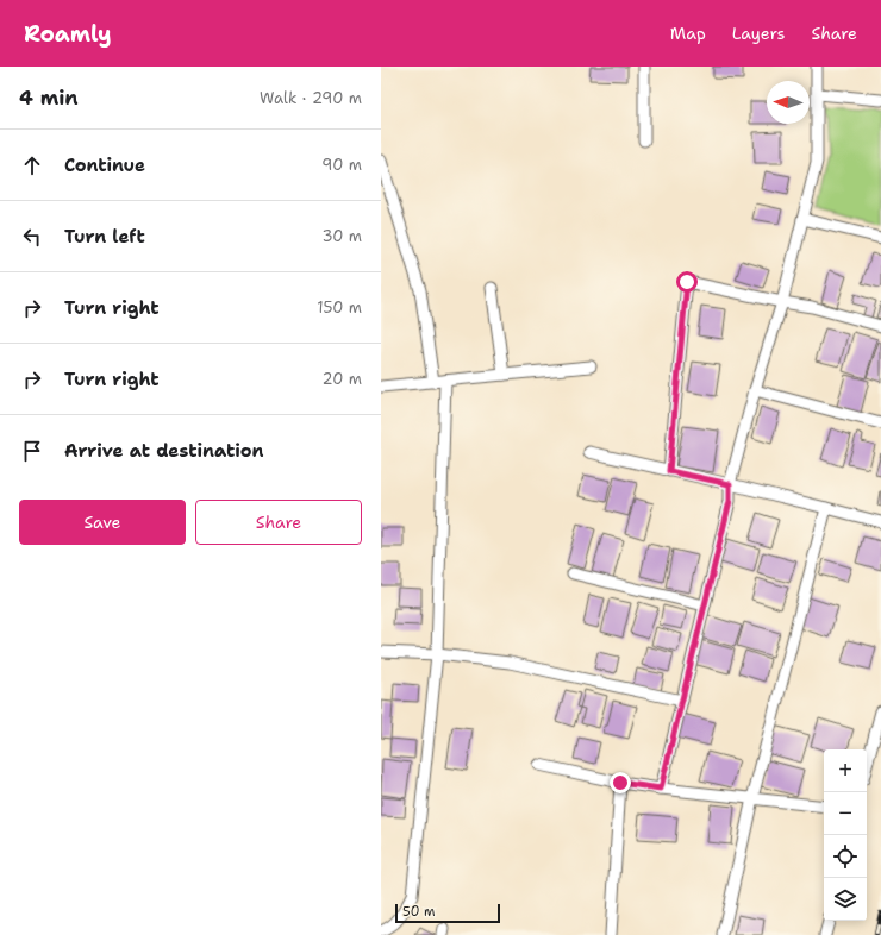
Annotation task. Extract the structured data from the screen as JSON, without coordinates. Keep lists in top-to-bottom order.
{
  "scale_bar": "50 m",
  "north": "left",
  "page": {
    "header": "Roamly",
    "nav": ["Map", "Layers", "Share"],
    "heading": ["4 min", "Walk · 290 m"],
    "list": [
      ["Continue", "90 m"],
      ["Turn left", "30 m"],
      ["Turn right", "150 m"],
      ["Turn right", "20 m"],
      "Arrive at destination"
    ],
    "buttons": ["Save", "Share"],
    "map_buttons": ["+", "−"],
    "scale": "50 m"
  }
}
